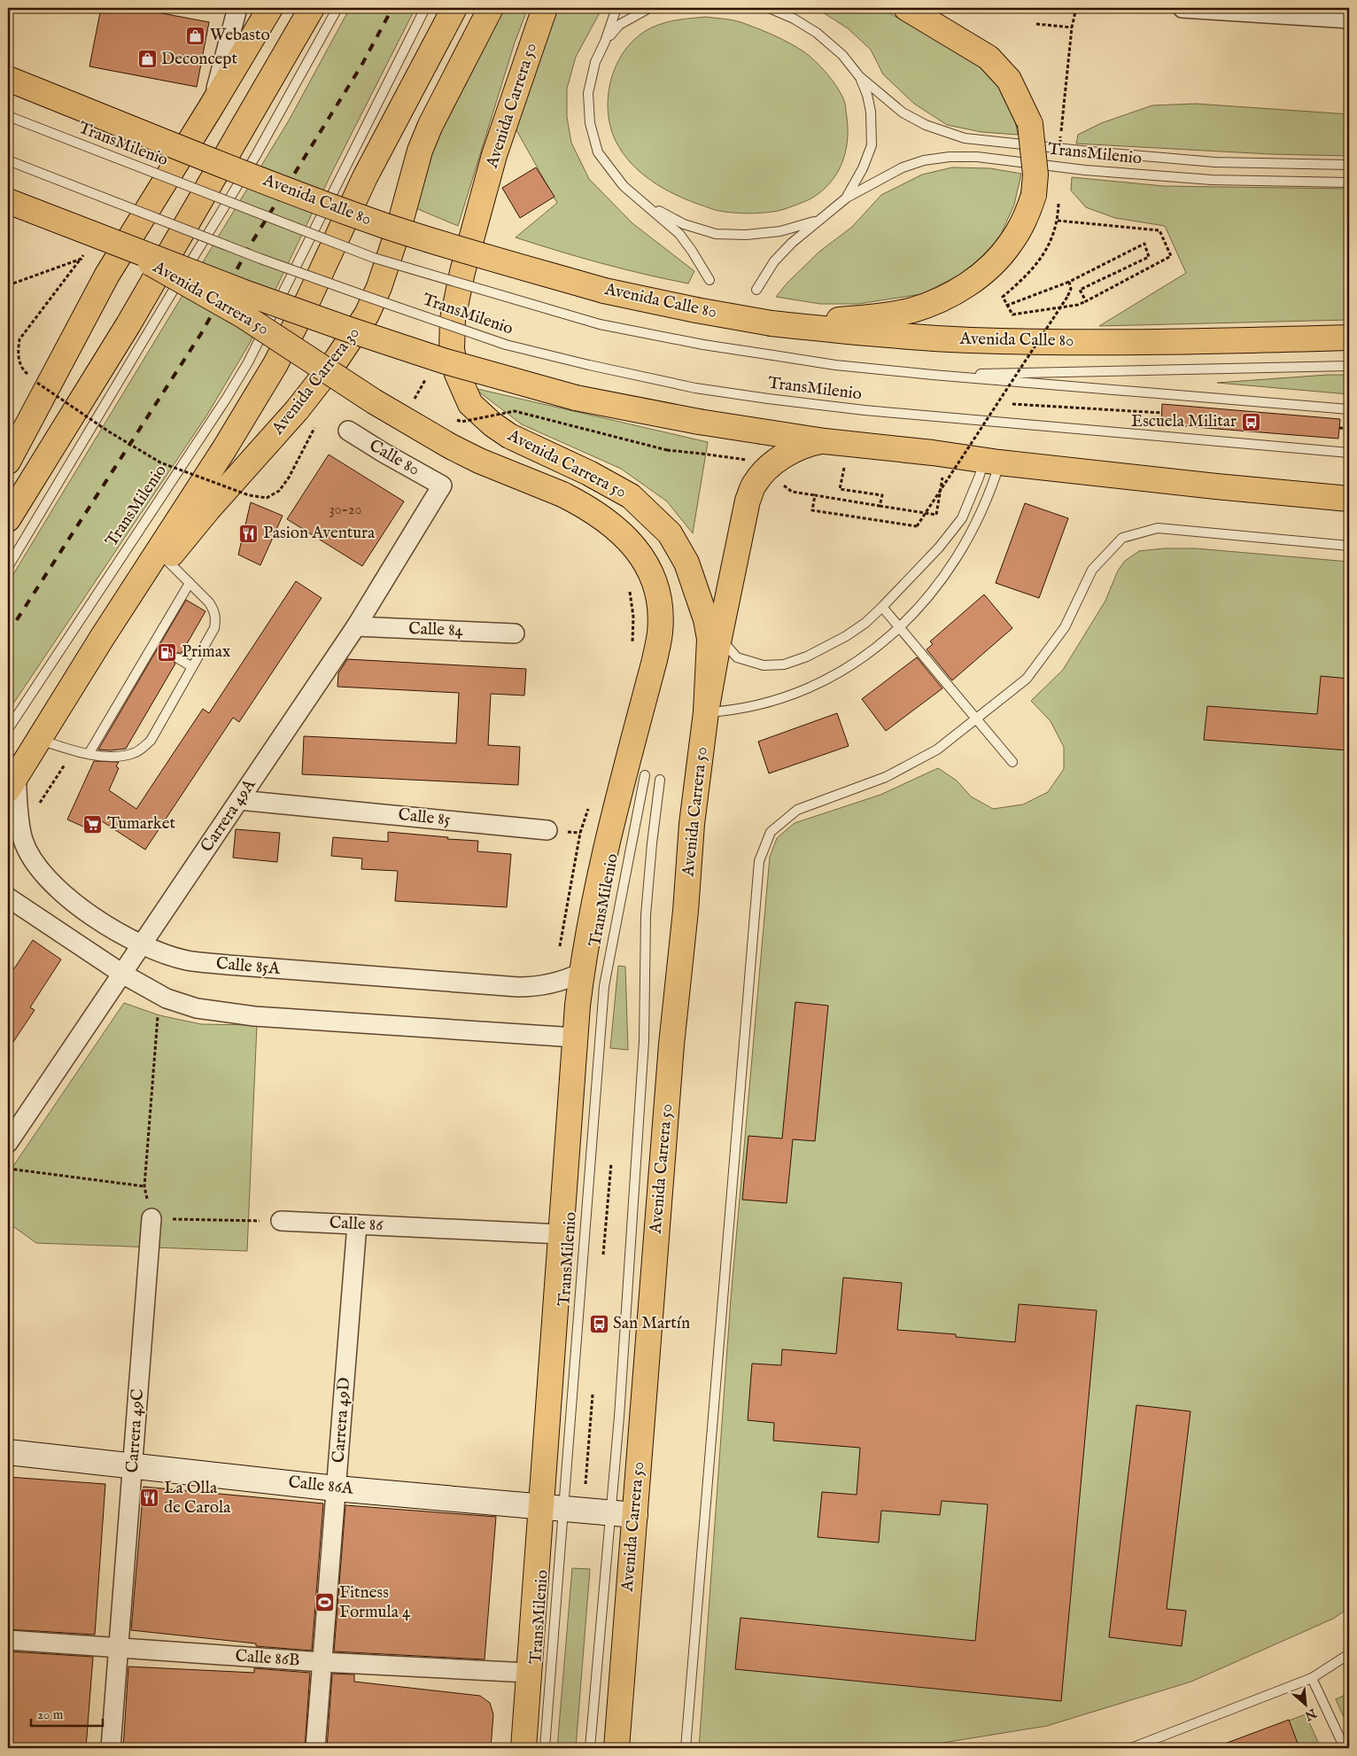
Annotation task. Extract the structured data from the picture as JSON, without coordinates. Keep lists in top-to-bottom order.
{
  "streets": {
    "main road": ["Avenida Carrera 50", "Avenida Calle 80", "Avenida Carrera 30"],
    "street": [
      "Calle 80",
      "Calle 84",
      "Carrera 49A",
      "Calle 85",
      "Calle 85A",
      "Calle 86",
      "Carrera 49D",
      "Carrera 49C",
      "Calle 86A",
      "Calle 86B"
    ],
    "lane": ["TransMilenio"]
  },
  "crossings": [
    ["Avenida Carrera 50", "TransMilenio"],
    ["Avenida Carrera 50", "Calle 85A"],
    ["Avenida Carrera 50", "Calle 86"],
    ["Avenida Carrera 50", "Calle 86A"],
    ["Avenida Carrera 50", "Calle 86B"],
    ["TransMilenio", "Calle 86A"],
    ["Avenida Carrera 30", "Calle 85A"],
    ["Calle 80", "Carrera 49A"],
    ["Calle 84", "Carrera 49A"],
    ["Carrera 49A", "Calle 85"],
    ["Carrera 49A", "Calle 85A"],
    ["Calle 86", "Carrera 49D"],
    ["Carrera 49D", "Calle 86A"],
    ["Carrera 49D", "Calle 86B"],
    ["Carrera 49C", "Calle 86A"],
    ["Carrera 49C", "Calle 86B"]
  ],
  "places": {
    "shop": ["Webasto", "Deconcept"],
    "bus stop": ["Escuela Militar", "San Martín"],
    "restaurant": ["Pasion Aventura", "La Olla de Carola"],
    "fuel station": ["Primax"],
    "supermarket": ["Tumarket"],
    "sports": ["Fitness Formula 4"]
  },
  "house_numbers": ["30-20"],
  "scale_bar": "20 m",
  "north": "bottom right"
}
